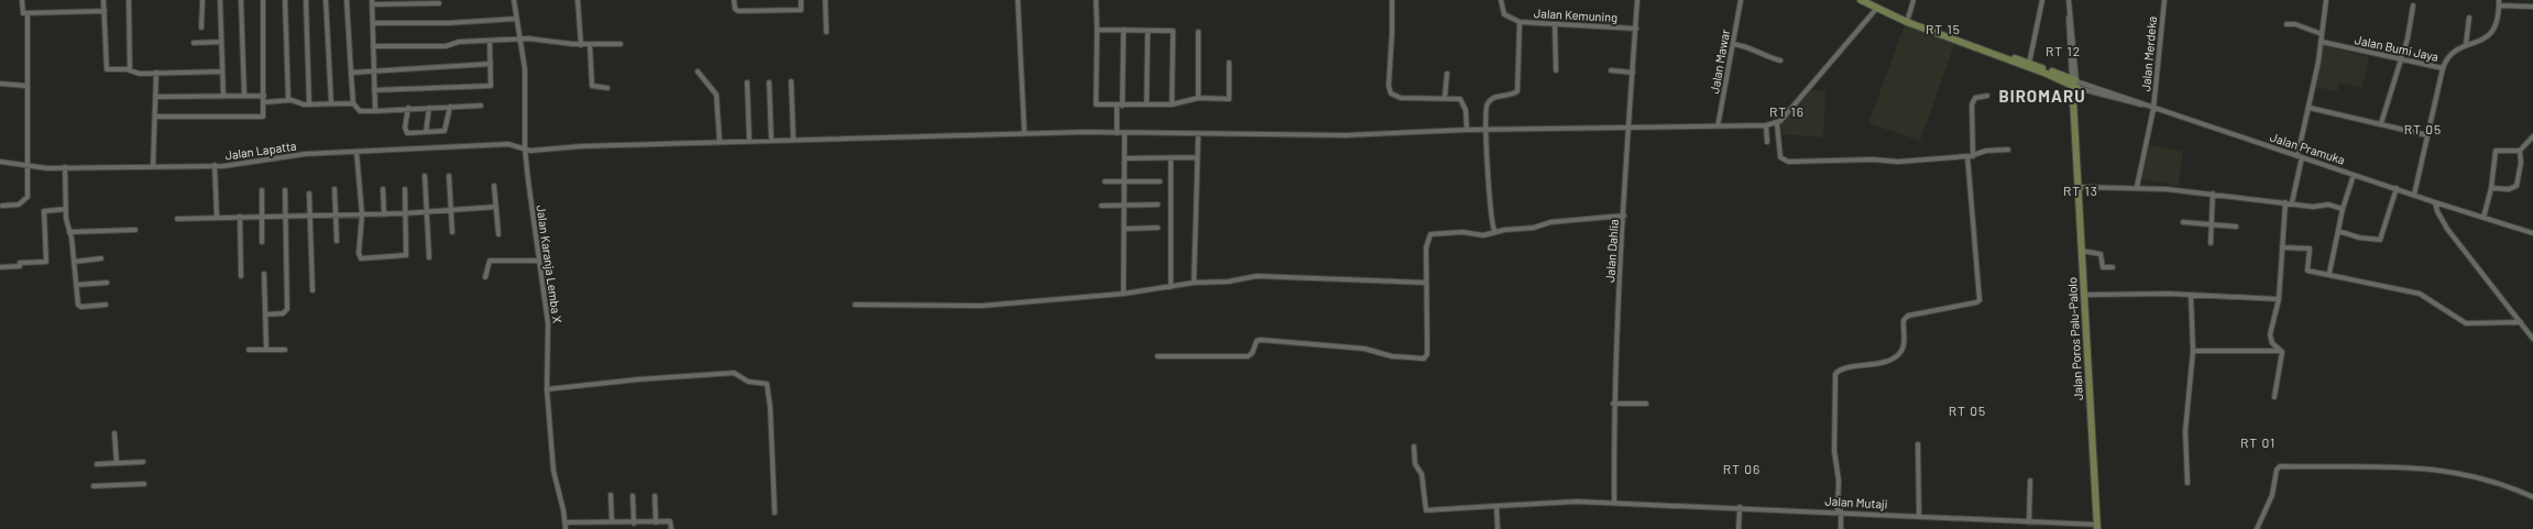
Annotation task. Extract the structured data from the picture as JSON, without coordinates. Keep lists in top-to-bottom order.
{
  "streets": {
    "main road": ["Jalan Poros Palu-Palolo"],
    "street": [
      "Jalan Kemuning",
      "Jalan Bumi Jaya",
      "Jalan Merdeka",
      "Jalan Mawar",
      "Jalan Pramuka",
      "Jalan Lapatta",
      "Jalan Dahlia",
      "Jalan Karanja Lemba X",
      "Jalan Mutaji"
    ]
  },
  "crossings": [
    ["Jalan Kemuning", "Jalan Dahlia"],
    ["Jalan Bumi Jaya", "Jalan Pramuka"],
    ["Jalan Merdeka", "Jalan Pramuka"],
    ["Jalan Mawar", "Jalan Lapatta"],
    ["Jalan Pramuka", "Jalan Poros Palu-Palolo"],
    ["Jalan Lapatta", "Jalan Dahlia"],
    ["Jalan Lapatta", "Jalan Karanja Lemba X"],
    ["Jalan Dahlia", "Jalan Mutaji"],
    ["Jalan Poros Palu-Palolo", "Jalan Mutaji"]
  ],
  "districts": [
    "RT 15",
    "RT 12",
    "BIROMARU",
    "RT 16",
    "RT 05",
    "RT 13",
    "RT 05",
    "RT 01",
    "RT 06"
  ]
}
